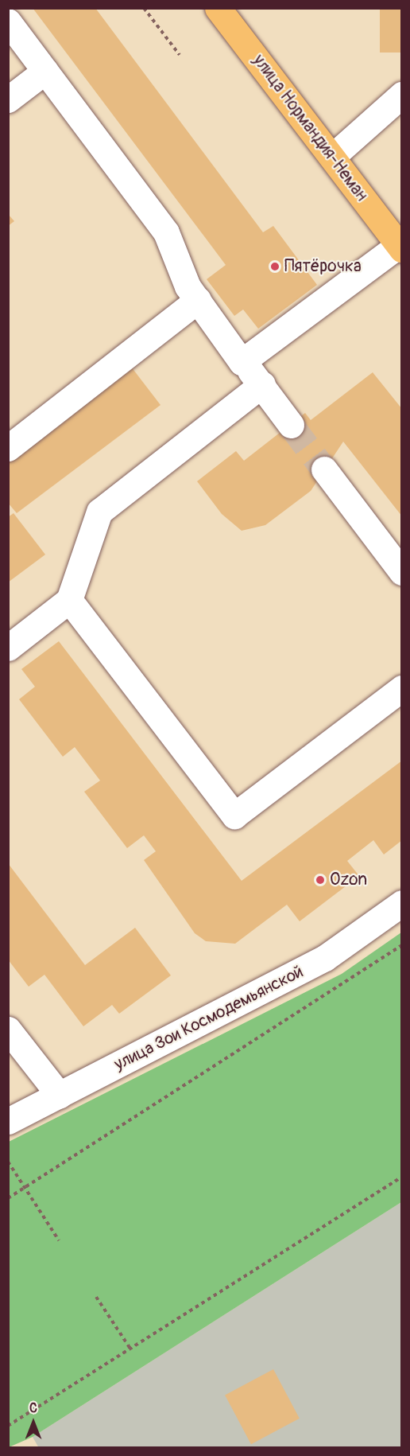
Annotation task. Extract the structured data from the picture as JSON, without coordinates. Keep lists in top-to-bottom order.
{
  "streets": {
    "main road": ["улица Нормандия-Неман"],
    "street": ["улица Зои Космодемьянской"]
  },
  "places": ["Пятёрочка", "Ozon"],
  "north": "top"
}
